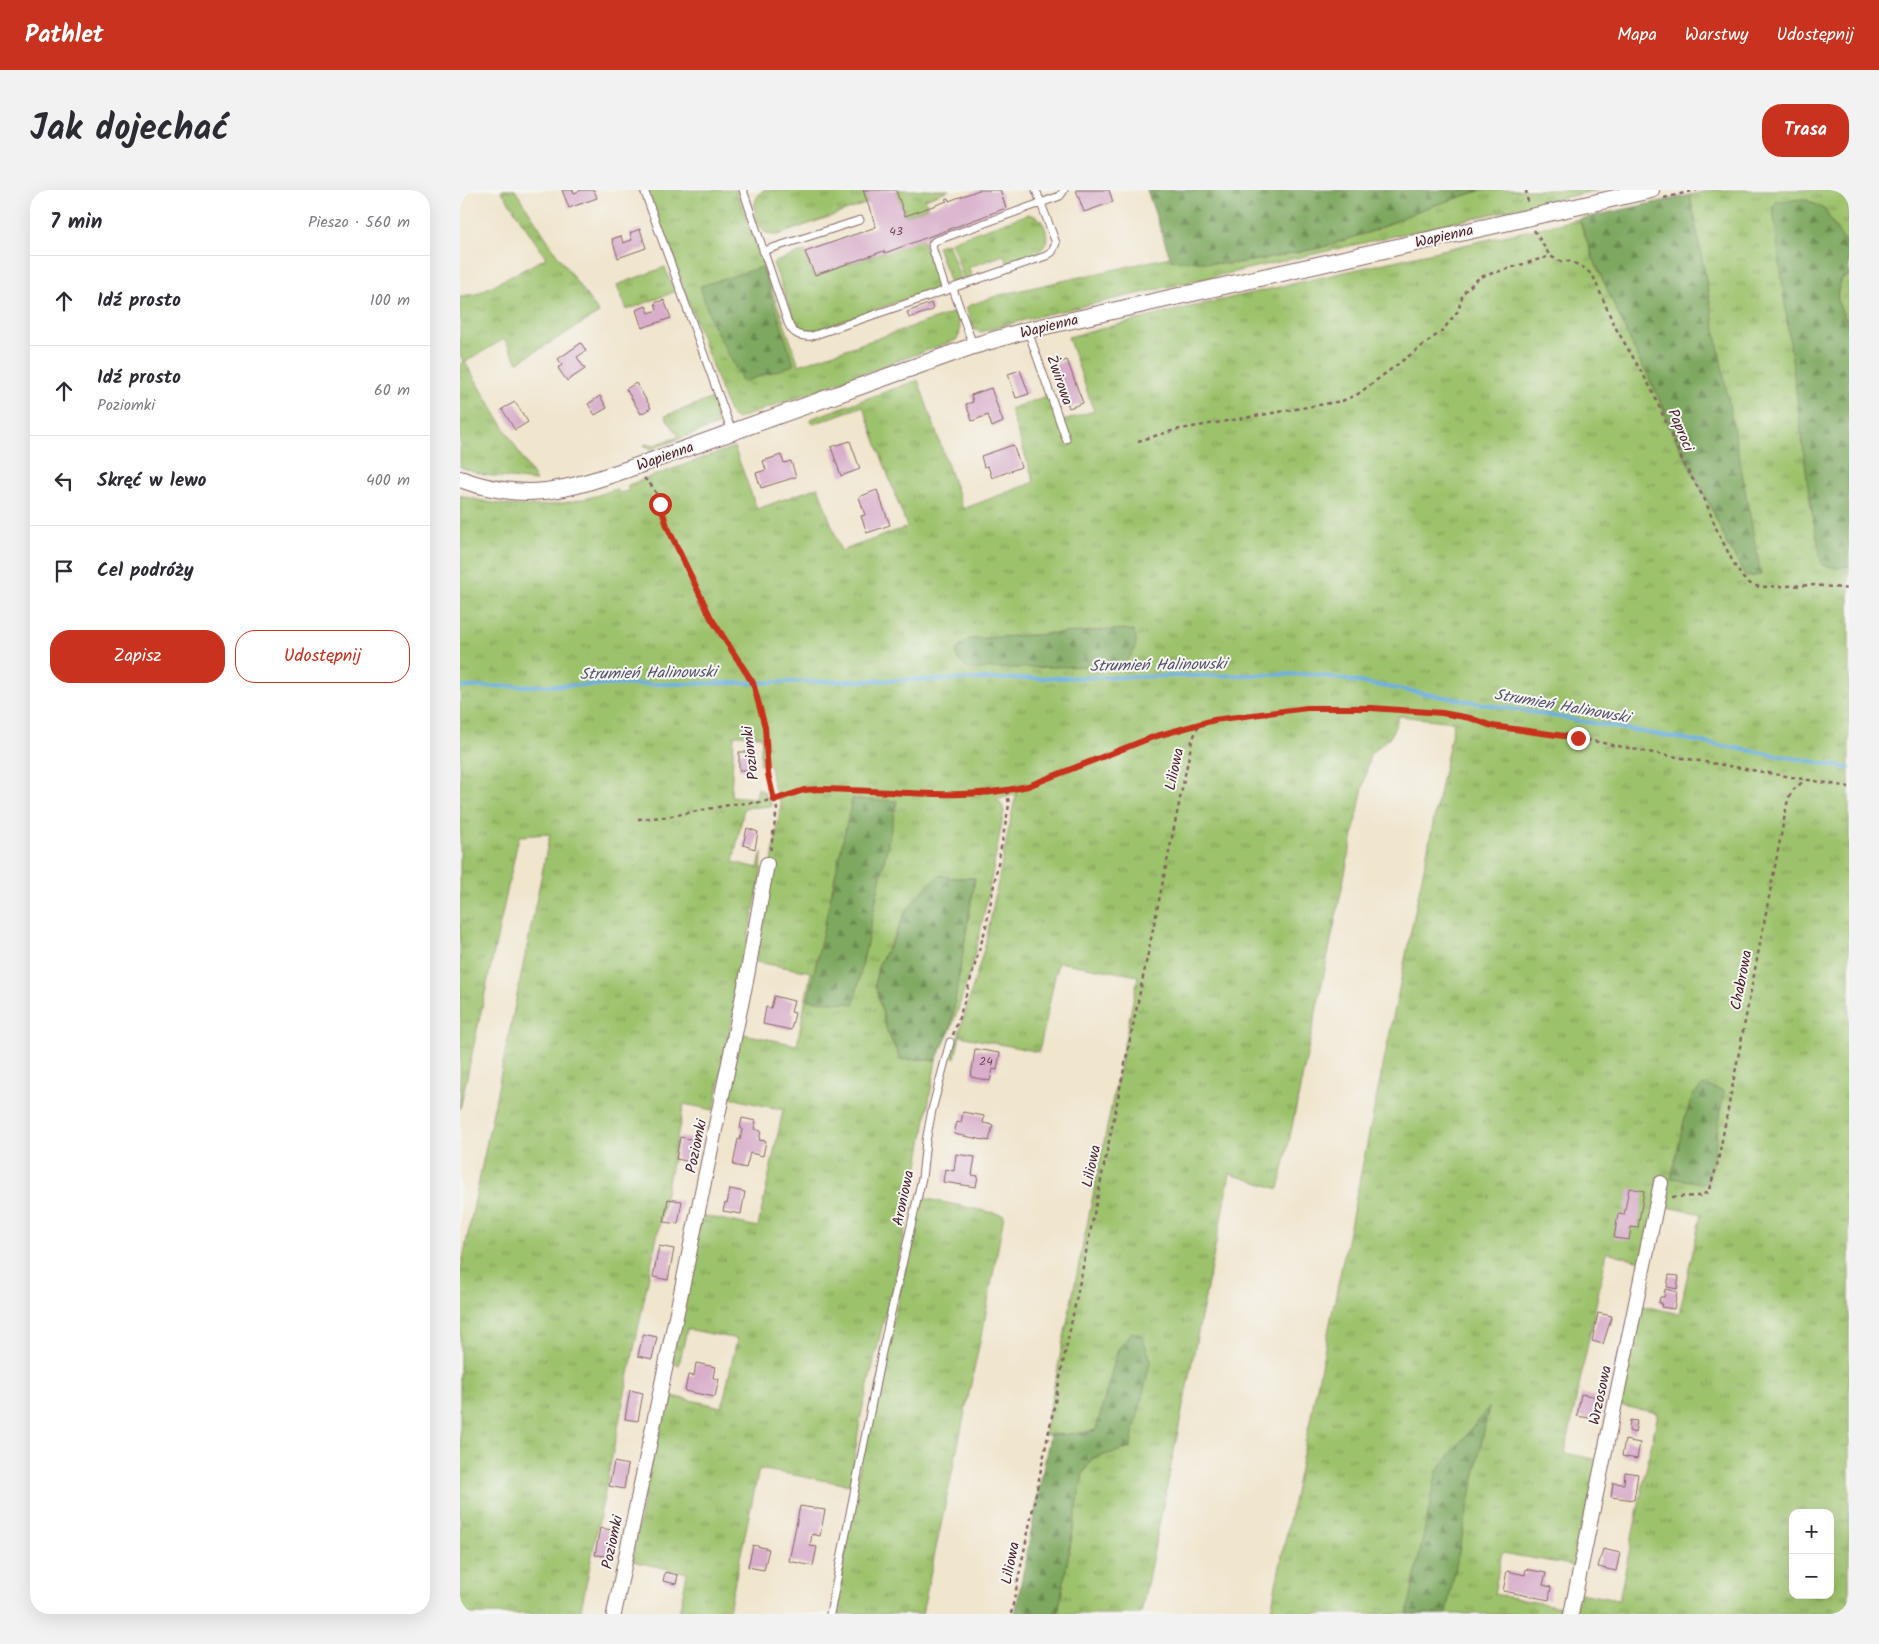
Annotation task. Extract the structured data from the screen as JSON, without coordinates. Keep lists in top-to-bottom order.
{
  "streets": {
    "street": ["Wapienna", "Poziomki", "Wrzosowa"],
    "lane": ["Żwirowa", "Aroniowa"],
    "path": ["Paproci", "Liliowa", "Chabrowa"]
  },
  "crossings": [
    ["Wapienna", "Żwirowa"],
    ["Wapienna", "Poziomki"],
    ["Chabrowa", "Wrzosowa"]
  ],
  "water": ["Strumień Halinowski"],
  "house_numbers": ["43", "24"],
  "page": {
    "header": "Pathlet",
    "nav": ["Mapa", "Warstwy", "Udostępnij"],
    "title": "Jak dojechać",
    "buttons": [
      "Trasa",
      ["Zapisz", "Udostępnij"]
    ],
    "heading": ["7 min", "Pieszo · 560 m"],
    "list": [
      ["Idź prosto", "100 m"],
      ["Idź prosto", "Poziomki", "60 m"],
      ["Skręć w lewo", "400 m"],
      "Cel podróży"
    ],
    "map_buttons": ["+", "−"]
  }
}
